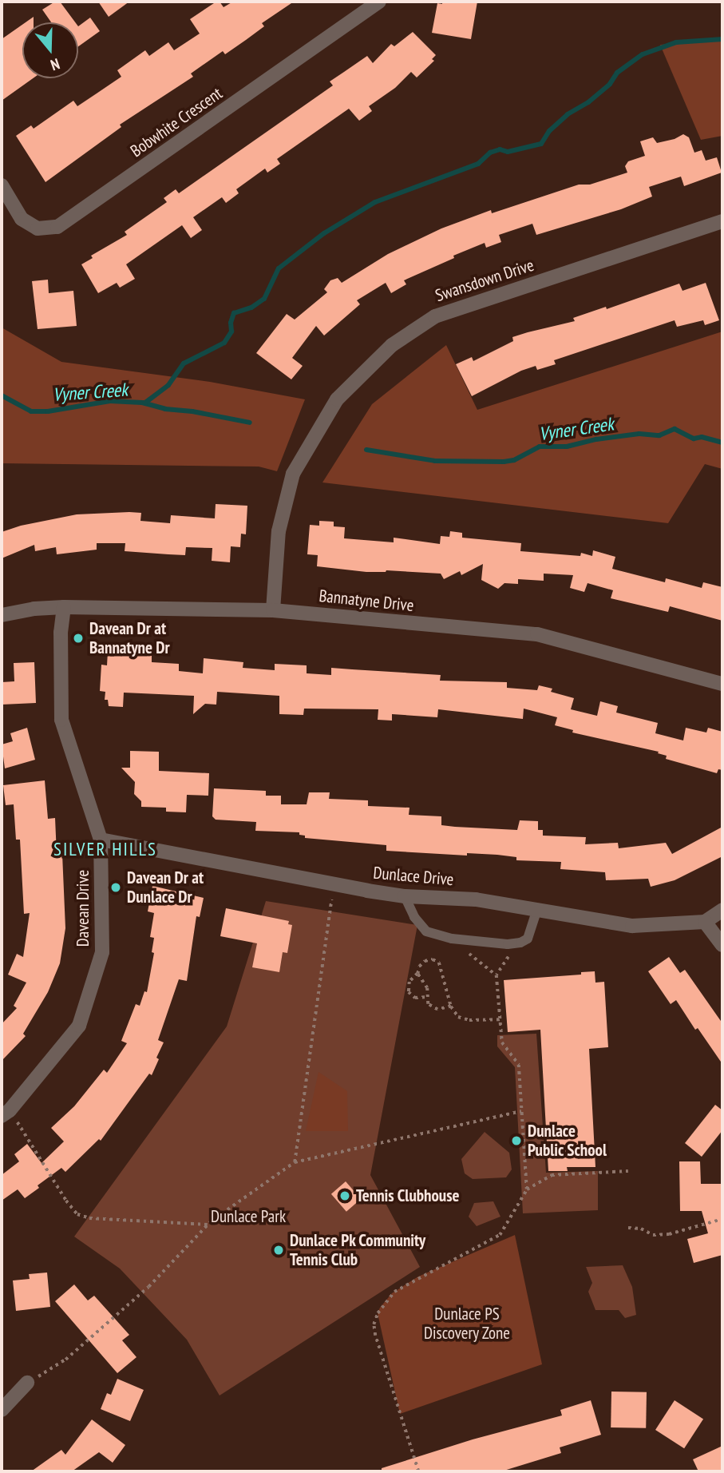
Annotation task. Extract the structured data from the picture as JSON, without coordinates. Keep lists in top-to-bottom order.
{
  "streets": {
    "street": [
      "Bobwhite Crescent",
      "Swansdown Drive",
      "Bannatyne Drive",
      "Dunlace Drive",
      "Davean Drive"
    ]
  },
  "crossings": [
    ["Swansdown Drive", "Bannatyne Drive"],
    ["Bannatyne Drive", "Davean Drive"],
    ["Dunlace Drive", "Davean Drive"]
  ],
  "districts": ["SILVER HILLS"],
  "water": ["Vyner Creek"],
  "parks": ["Dunlace Park", "Dunlace PS Discovery Zone"],
  "places": [
    "Davean Dr at Bannatyne Dr",
    "Davean Dr at Dunlace Dr",
    "Dunlace Public School",
    "Tennis Clubhouse",
    "Dunlace Pk Community Tennis Club"
  ],
  "north": "bottom"
}
